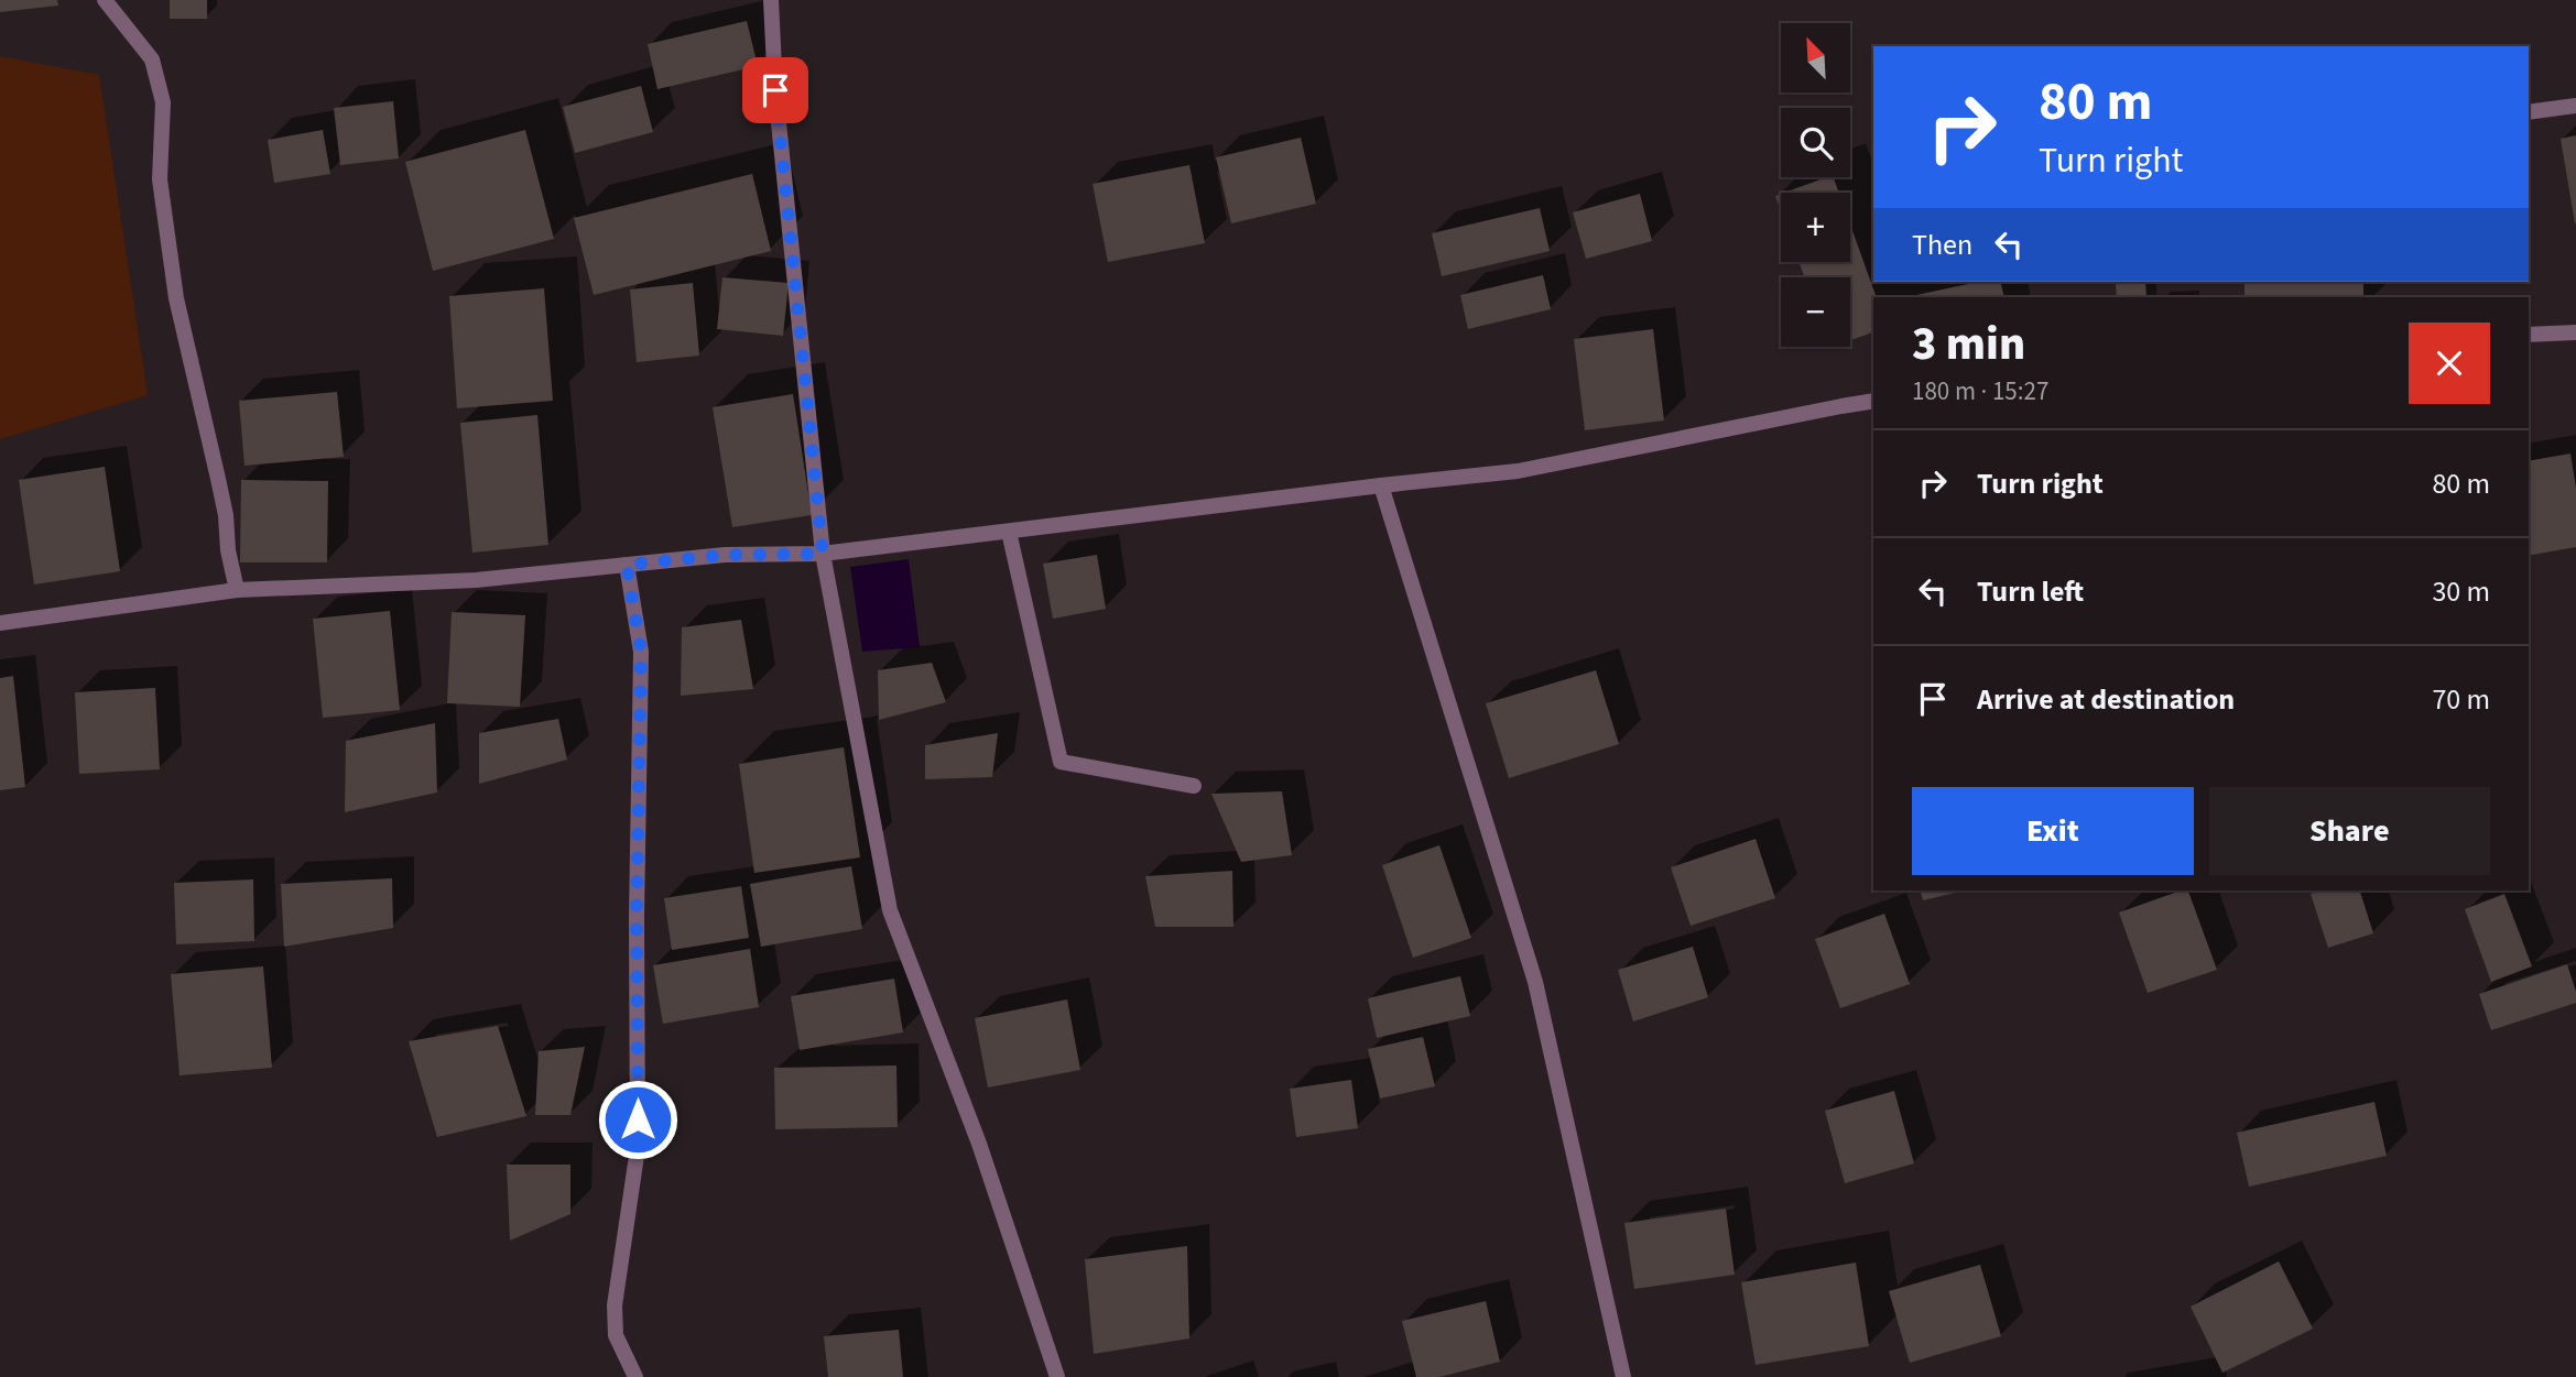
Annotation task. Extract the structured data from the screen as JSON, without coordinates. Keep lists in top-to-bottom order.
{
  "north": "top left",
  "page": {
    "map_buttons": ["+", "−"],
    "turn": ["80 m", "Turn right"],
    "then": "Then",
    "heading": ["3 min", "180 m · 15:27"],
    "list": [
      {
        "name": "Turn right",
        "value": "80 m"
      },
      {
        "name": "Turn left",
        "value": "30 m"
      },
      {
        "name": "Arrive at destination",
        "value": "70 m"
      }
    ],
    "buttons": ["Exit", "Share"]
  }
}
